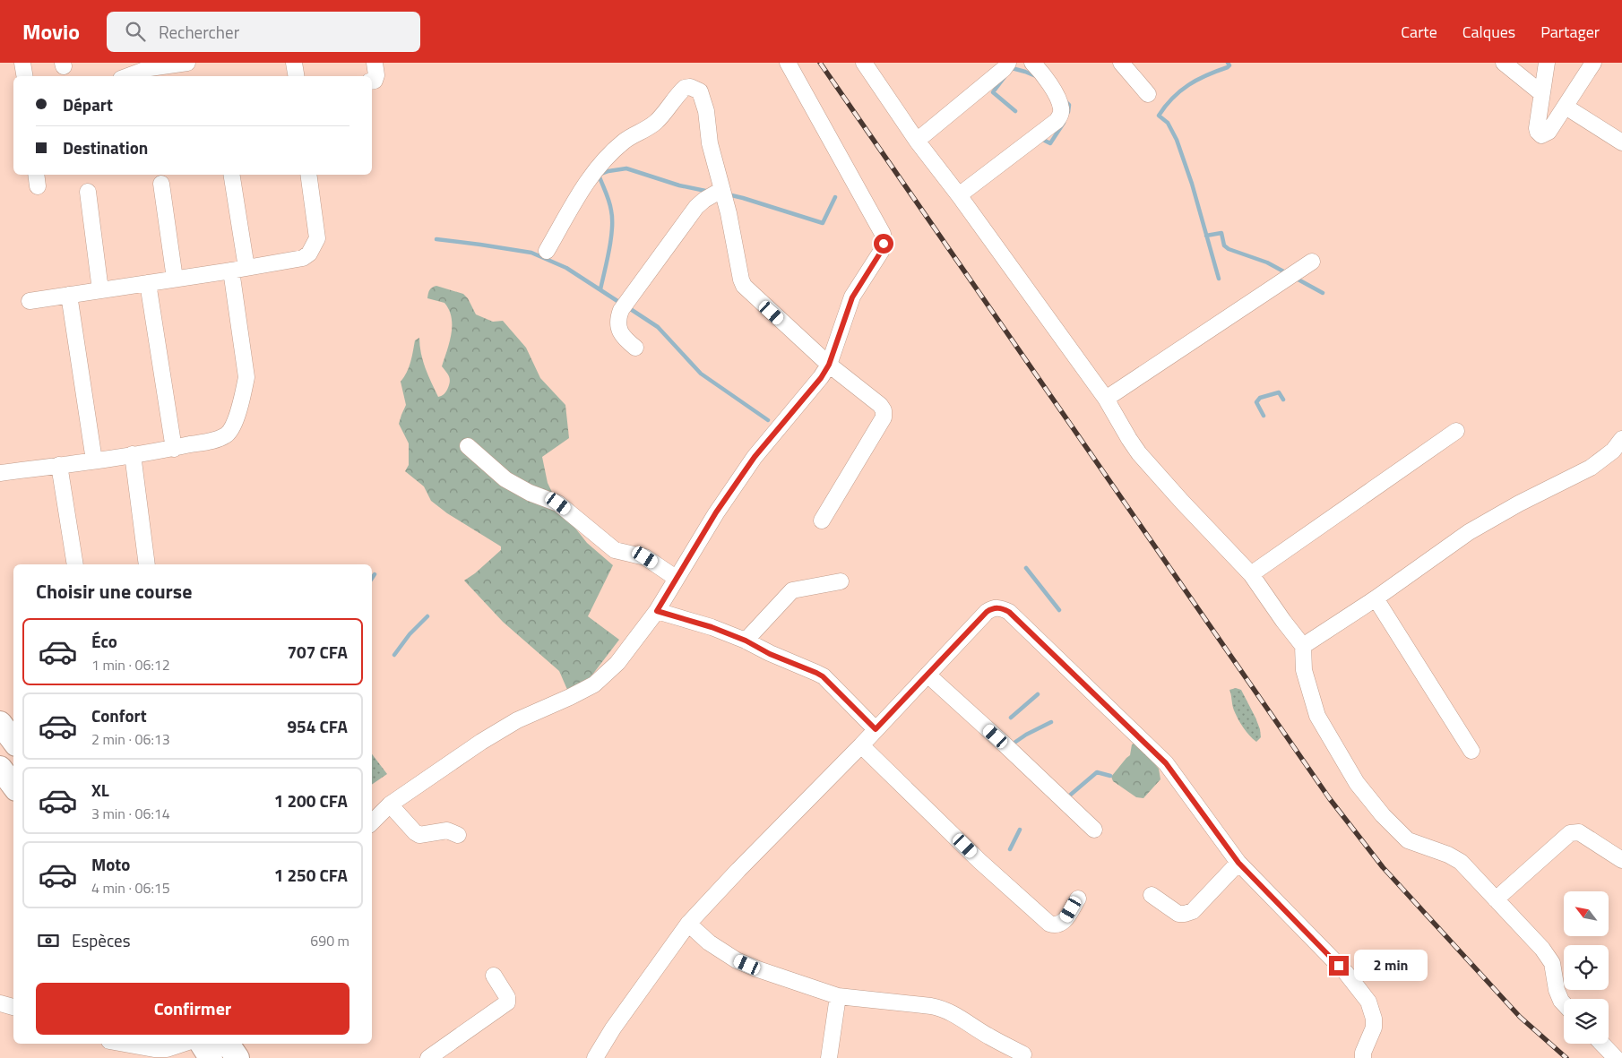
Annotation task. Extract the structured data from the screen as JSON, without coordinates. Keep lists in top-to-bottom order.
{
  "north": "top left",
  "page": {
    "header": "Movio",
    "search": "Rechercher",
    "nav": ["Carte", "Calques", "Partager"],
    "banner": ["Départ", "Destination"],
    "heading": "Choisir une course",
    "list": [
      {
        "name": "Éco",
        "note": "1 min · 06:12",
        "value": "707 CFA"
      },
      {
        "name": "Confort",
        "note": "2 min · 06:13",
        "value": "954 CFA"
      },
      {
        "name": "XL",
        "note": "3 min · 06:14",
        "value": "1 200 CFA"
      },
      {
        "name": "Moto",
        "note": "4 min · 06:15",
        "value": "1 250 CFA"
      }
    ],
    "pay": ["Espèces", "690 m"],
    "bubble": "2 min",
    "buttons": "Confirmer"
  }
}
